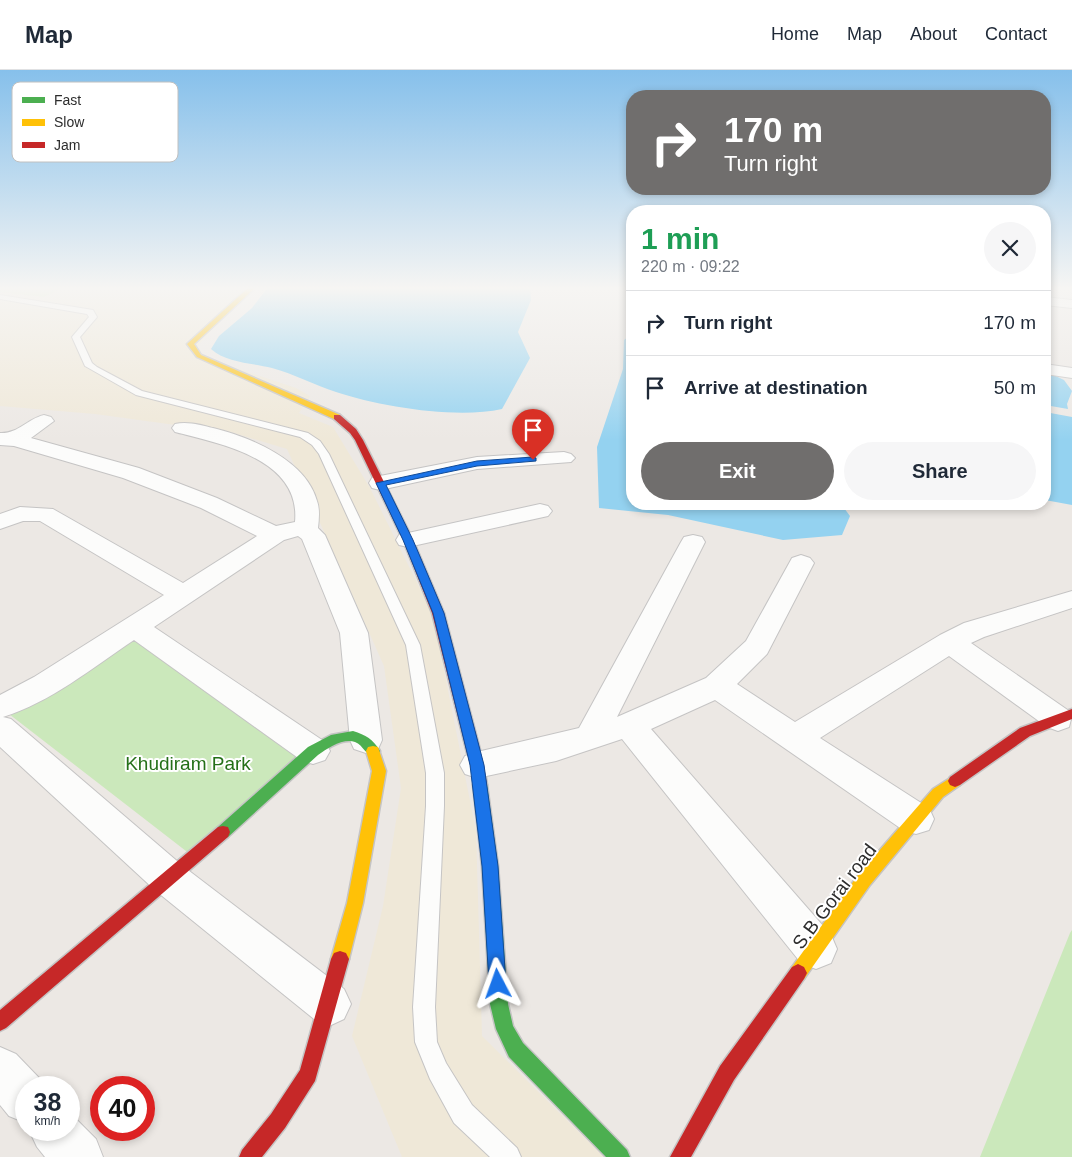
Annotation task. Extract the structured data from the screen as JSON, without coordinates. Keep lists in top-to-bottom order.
{
  "streets": {
    "street": ["S.B Gorai road"]
  },
  "parks": ["Khudiram Park"],
  "legend": ["Fast", "Slow", "Jam"],
  "page": {
    "header": "Map",
    "nav": [
      "Home",
      "Map",
      "About",
      "Contact"
    ],
    "turn": ["170 m", "Turn right"],
    "heading": ["1 min", "220 m · 09:22"],
    "list": [
      {
        "name": "Turn right",
        "value": "170 m"
      },
      {
        "name": "Arrive at destination",
        "value": "50 m"
      }
    ],
    "buttons": ["Exit", "Share"],
    "speed": "38 km/h",
    "limit": "40"
  }
}
